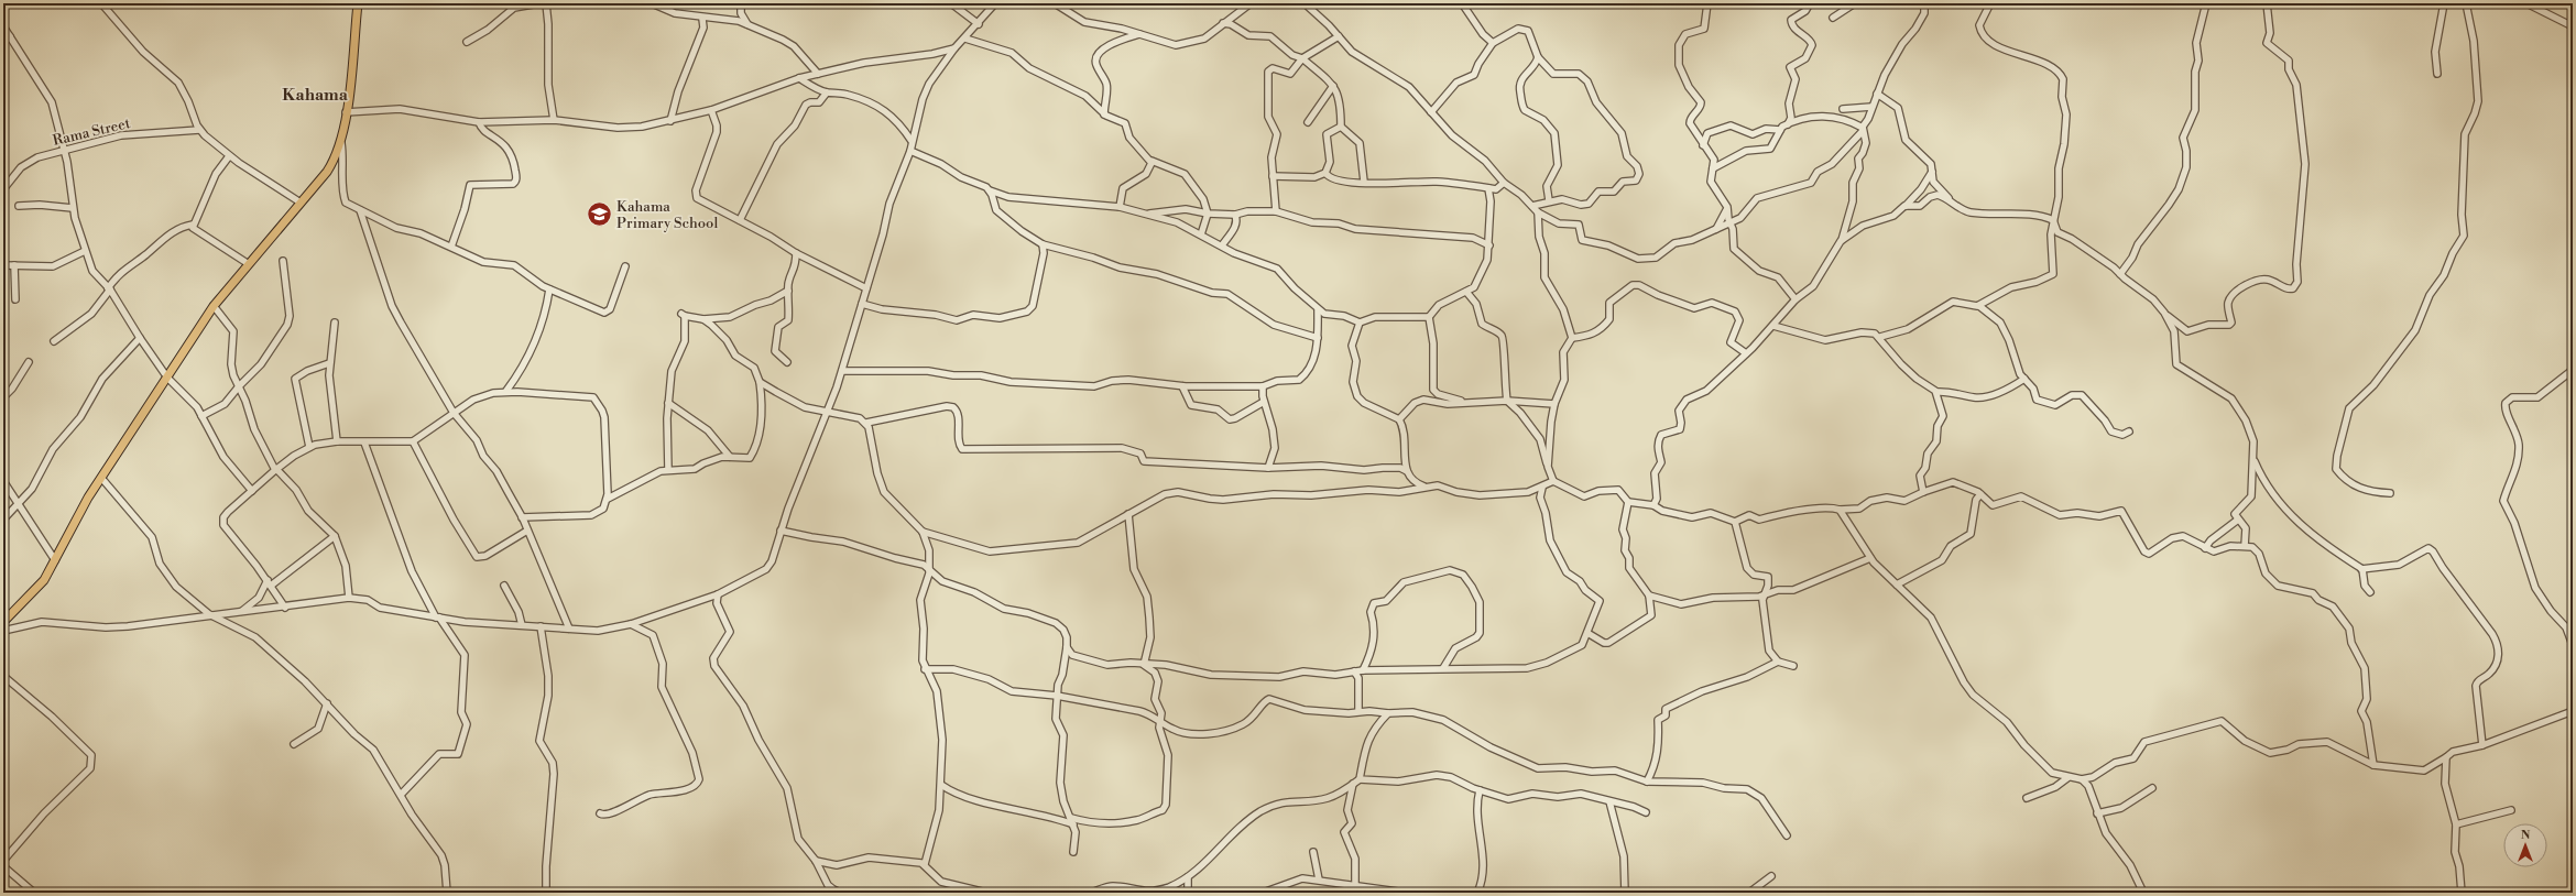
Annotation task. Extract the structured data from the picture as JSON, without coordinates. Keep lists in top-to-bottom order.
{
  "streets": {
    "street": ["Rama Street"]
  },
  "districts": ["Kahama"],
  "places": {
    "school or university": ["Kahama Primary School"]
  },
  "north": "top"
}
